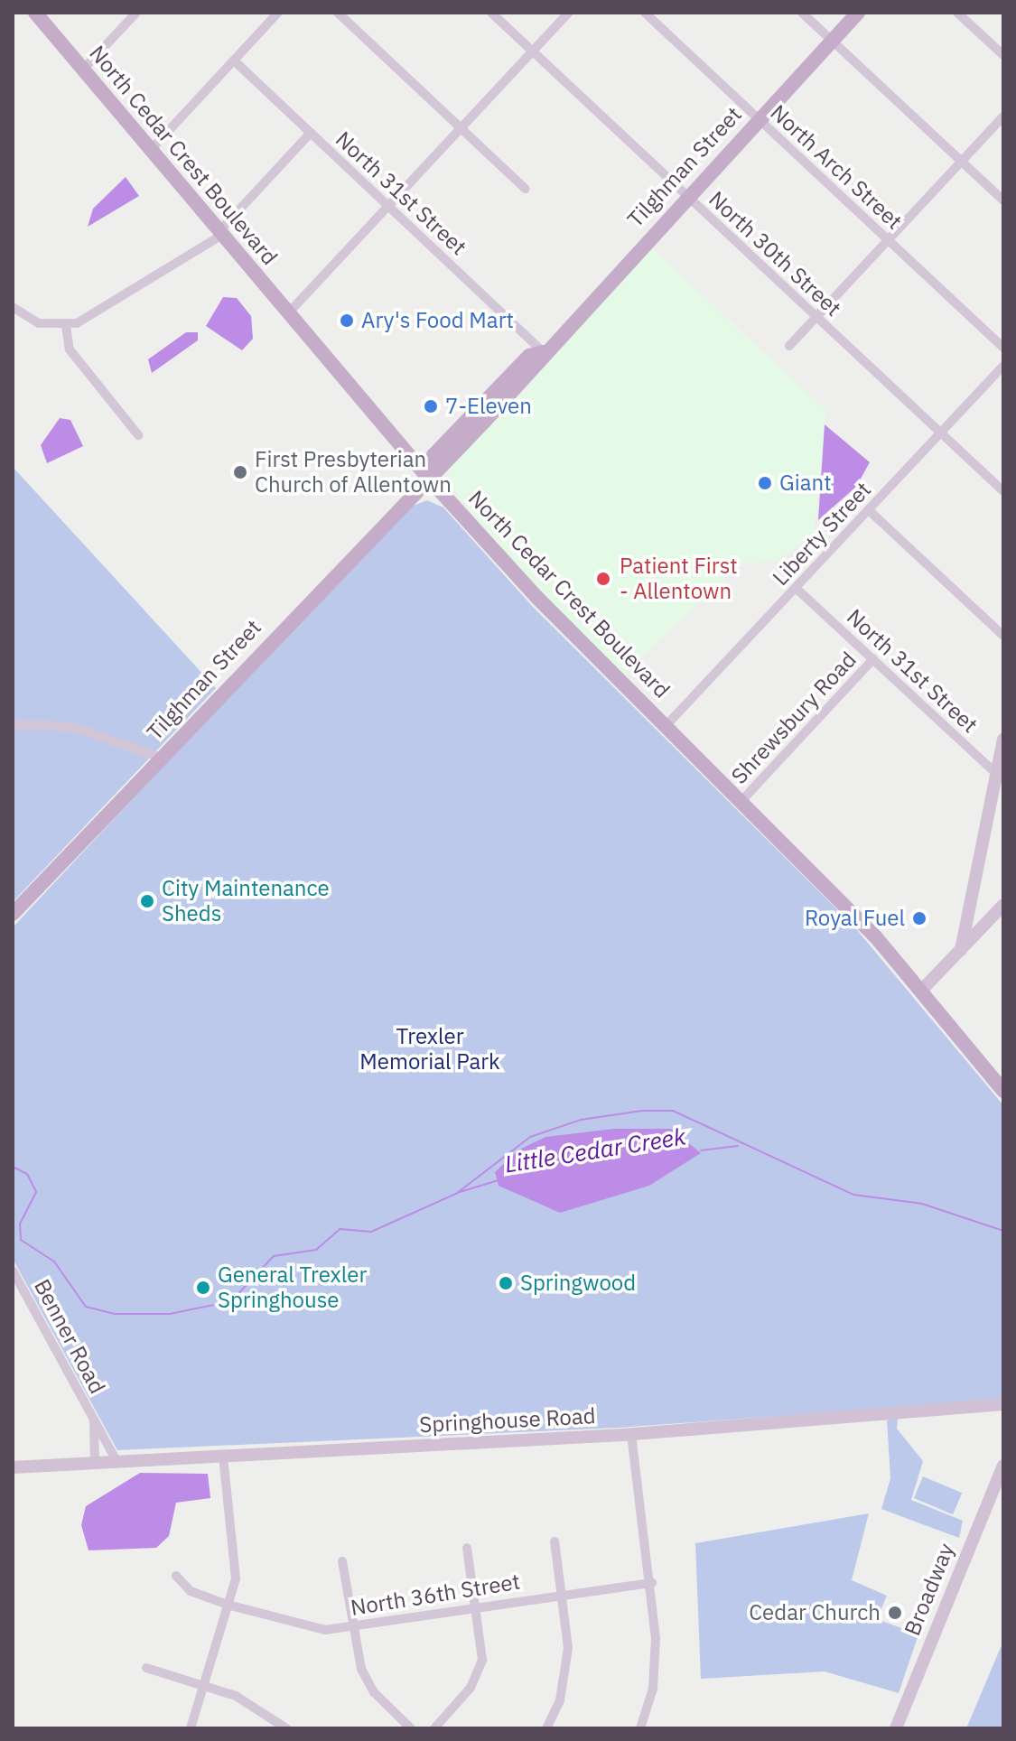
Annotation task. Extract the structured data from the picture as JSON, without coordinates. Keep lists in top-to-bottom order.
{
  "streets": {
    "main road": ["North Cedar Crest Boulevard", "Tilghman Street"],
    "street": [
      "North Arch Street",
      "North 31st Street",
      "North 30th Street",
      "Liberty Street",
      "Shrewsbury Road",
      "Benner Road",
      "Springhouse Road",
      "Broadway",
      "North 36th Street"
    ]
  },
  "crossings": [
    ["North Cedar Crest Boulevard", "Tilghman Street"],
    ["North Cedar Crest Boulevard", "Liberty Street"],
    ["North Cedar Crest Boulevard", "Shrewsbury Road"],
    ["Tilghman Street", "North Arch Street"],
    ["Tilghman Street", "North 31st Street"],
    ["Tilghman Street", "North 30th Street"],
    ["North 31st Street", "Liberty Street"],
    ["North 31st Street", "Shrewsbury Road"],
    ["North 30th Street", "Liberty Street"],
    ["Benner Road", "Springhouse Road"]
  ],
  "water": ["Little Cedar Creek"],
  "parks": ["Trexler Memorial Park"],
  "places": [
    "Ary's Food Mart",
    "7-Eleven",
    "First Presbyterian Church of Allentown",
    "Giant",
    "Patient First - Allentown",
    "City Maintenance Sheds",
    "Royal Fuel",
    "Springwood",
    "General Trexler Springhouse",
    "Cedar Church"
  ]
}
